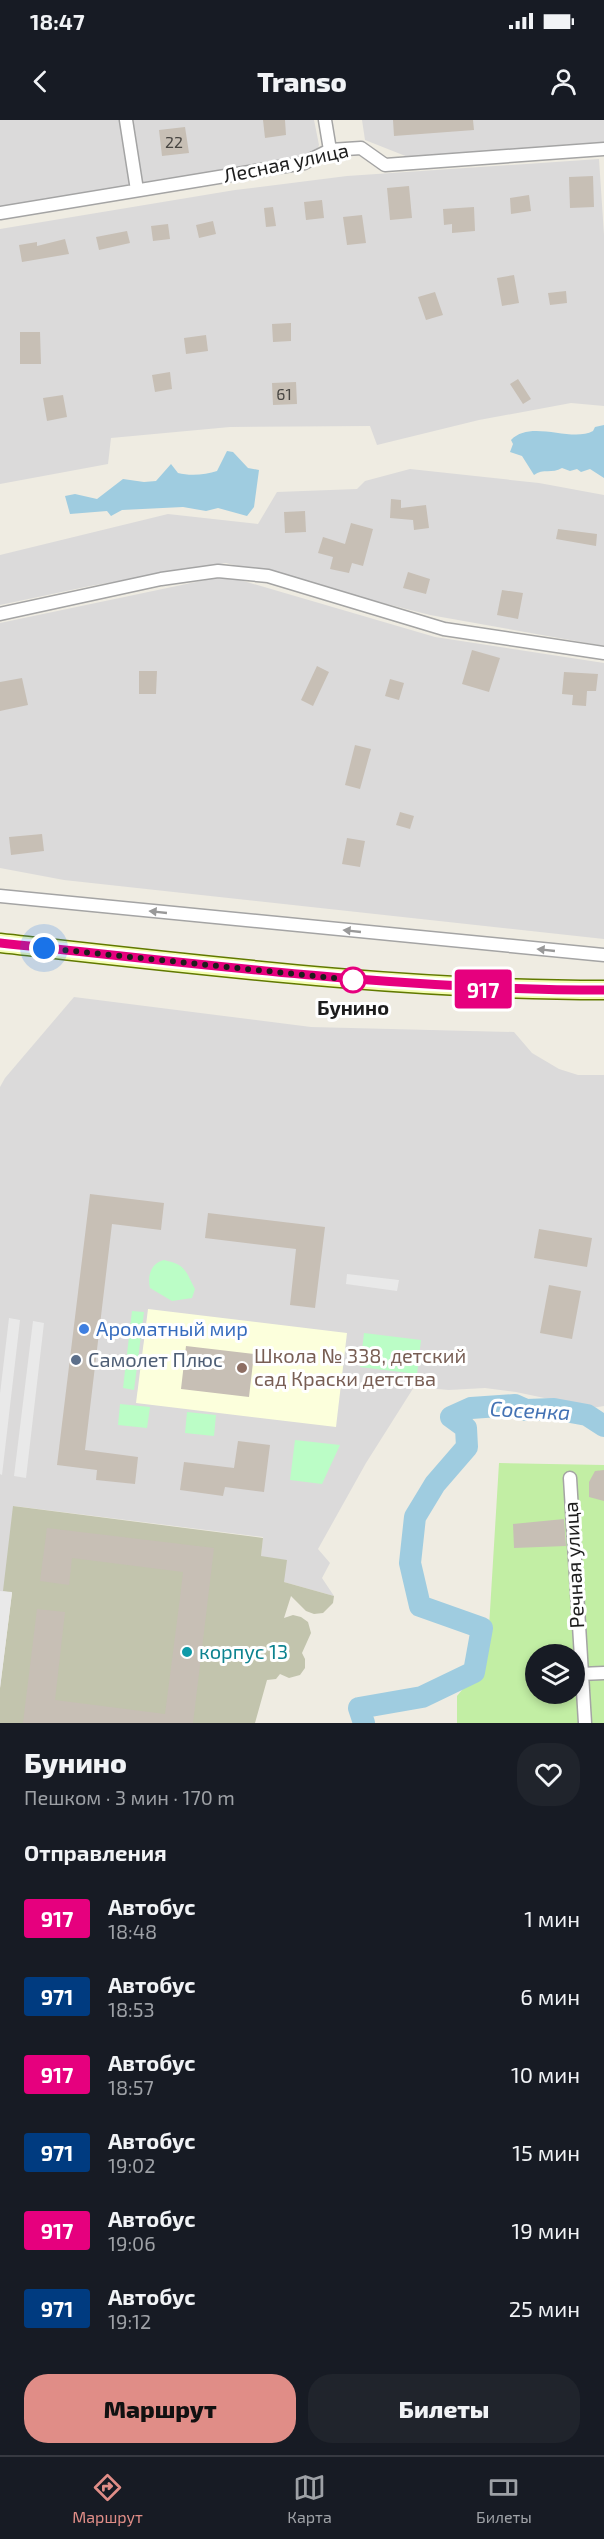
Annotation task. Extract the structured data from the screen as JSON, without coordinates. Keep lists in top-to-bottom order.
{
  "streets": {
    "street": ["Лесная улица", "Речная улица"]
  },
  "water": ["Сосенка"],
  "places": [
    "Бунино",
    "Ароматный мир",
    "Самолет Плюс",
    "Школа № 338, детский сад Краски детства",
    "корпус 13"
  ],
  "lines": ["bus line 917"],
  "house_numbers": ["22", "61"],
  "page": {
    "status": "18:47",
    "header": "Transo",
    "on_map": "917",
    "heading": [
      ["Бунино", "Пешком · 3 мин · 170 m"],
      "Отправления"
    ],
    "list": [
      {
        "mark": "917",
        "name": "Автобус",
        "note": "18:48",
        "value": "1 мин"
      },
      {
        "mark": "971",
        "name": "Автобус",
        "note": "18:53",
        "value": "6 мин"
      },
      {
        "mark": "917",
        "name": "Автобус",
        "note": "18:57",
        "value": "10 мин"
      },
      {
        "mark": "971",
        "name": "Автобус",
        "note": "19:02",
        "value": "15 мин"
      },
      {
        "mark": "917",
        "name": "Автобус",
        "note": "19:06",
        "value": "19 мин"
      },
      {
        "mark": "971",
        "name": "Автобус",
        "note": "19:12",
        "value": "25 мин"
      }
    ],
    "buttons": ["Маршрут", "Билеты"],
    "tabs": ["Маршрут", "Карта", "Билеты"]
  }
}
